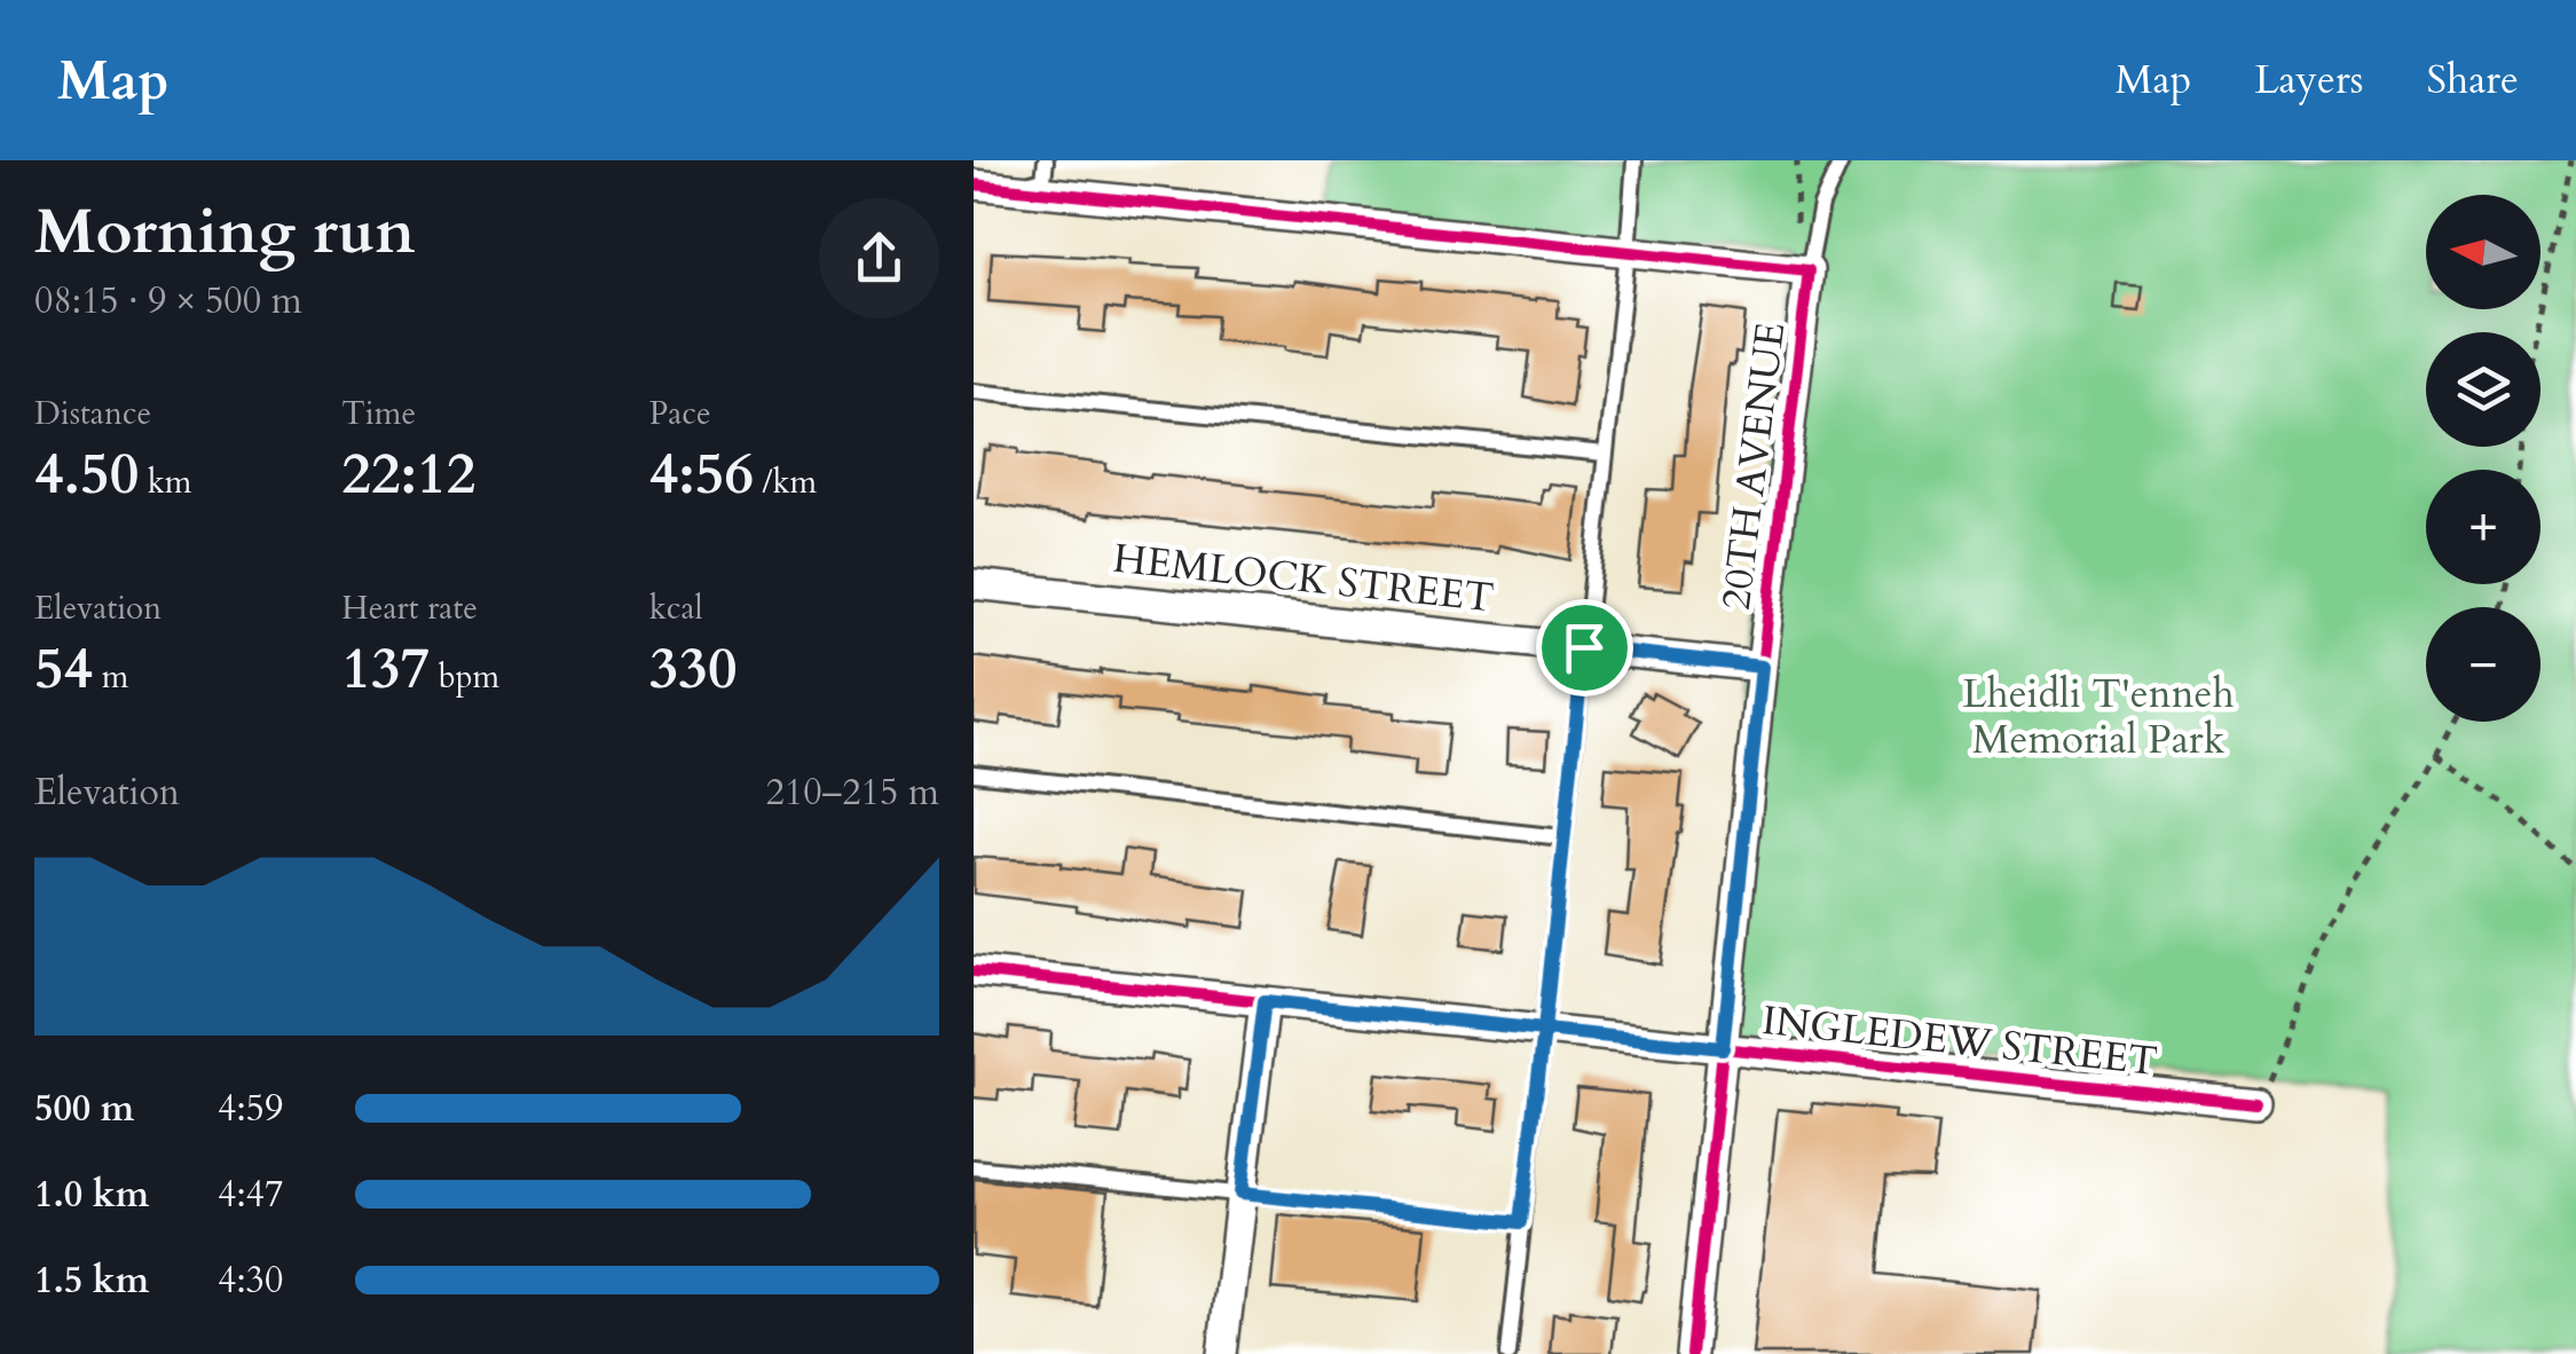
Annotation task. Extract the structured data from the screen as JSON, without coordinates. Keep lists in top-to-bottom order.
{
  "streets": {
    "street": ["20TH AVENUE", "HEMLOCK STREET", "INGLEDEW STREET"]
  },
  "crossings": [
    ["20TH AVENUE", "HEMLOCK STREET"],
    ["20TH AVENUE", "INGLEDEW STREET"]
  ],
  "parks": ["Lheidli T'enneh Memorial Park"],
  "north": "left",
  "page": {
    "header": "Map",
    "nav": ["Map", "Layers", "Share"],
    "heading": ["Morning run", "08:15 · 9 × 500 m"],
    "map_buttons": ["+", "−"],
    "stats": [
      ["Distance", "4.50 km"],
      ["Time", "22:12"],
      ["Pace", "4:56 /km"],
      ["Elevation", "54 m"],
      ["Heart rate", "137 bpm"],
      ["kcal", "330"]
    ],
    "chart": ["Elevation", "210–215 m"],
    "list": [
      {
        "name": "500 m",
        "note": "4:59"
      },
      {
        "name": "1.0 km",
        "note": "4:47"
      },
      {
        "name": "1.5 km",
        "note": "4:30"
      }
    ]
  }
}
